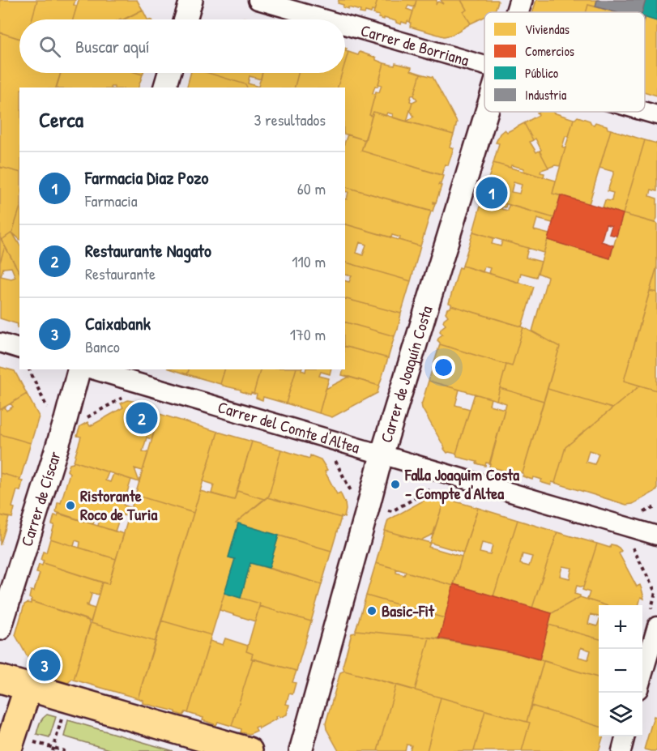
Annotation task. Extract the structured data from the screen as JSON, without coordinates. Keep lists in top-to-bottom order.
{
  "streets": {
    "street": [
      "Carrer de Borriana",
      "Carrer de Joaquín Costa",
      "Carrer del Comte d'Altea",
      "Carrer de Císcar"
    ]
  },
  "crossings": [
    ["Carrer de Joaquín Costa", "Carrer del Comte d'Altea"]
  ],
  "places": ["Falla Joaquim Costa - Compte d'Altea", "Ristorante Roco de Turia", "Basic-Fit"],
  "legend": [
    "Viviendas",
    "Comercios",
    "Público",
    "Industria"
  ],
  "page": {
    "search": "Buscar aquí",
    "heading": ["Cerca", "3 resultados"],
    "list": [
      {
        "mark": "1",
        "name": "Farmacia Diaz Pozo",
        "note": "Farmacia",
        "value": "60 m"
      },
      {
        "mark": "2",
        "name": "Restaurante Nagato",
        "note": "Restaurante",
        "value": "110 m"
      },
      {
        "mark": "3",
        "name": "Caixabank",
        "note": "Banco",
        "value": "170 m"
      }
    ],
    "pins": ["1", "2", "3"],
    "map_buttons": ["+", "−"]
  }
}
